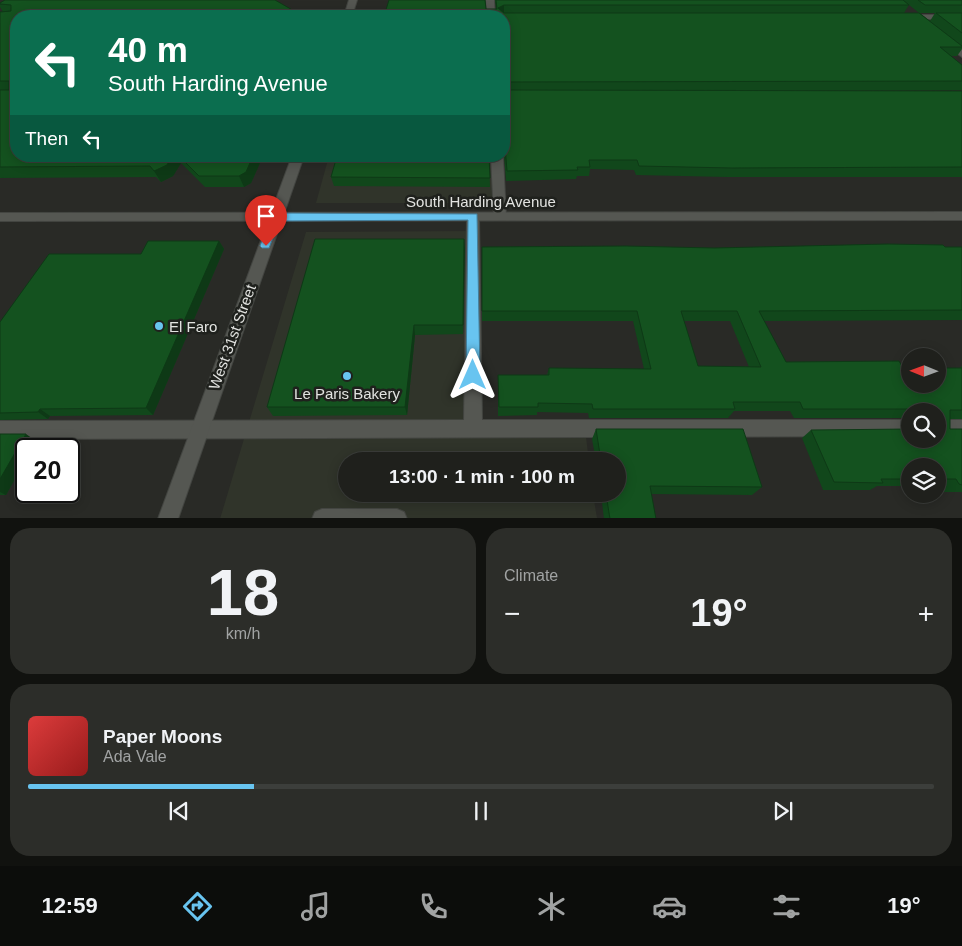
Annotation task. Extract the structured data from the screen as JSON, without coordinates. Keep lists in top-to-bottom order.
{
  "streets": {
    "street": ["South Harding Avenue", "West 31st Street"]
  },
  "crossings": [
    ["South Harding Avenue", "West 31st Street"]
  ],
  "places": ["El Faro", "Le Paris Bakery"],
  "north": "left",
  "page": {
    "turn": ["40 m", "South Harding Avenue"],
    "then": "Then",
    "limit": "20",
    "trip": "13:00 · 1 min · 100 m",
    "tile": [
      ["18", "km/h"],
      "Climate"
    ],
    "heat": ["−", "19°", "+"],
    "song": ["Paper Moons", "Ada Vale"],
    "tabs": ["12:59", "19°"]
  }
}
